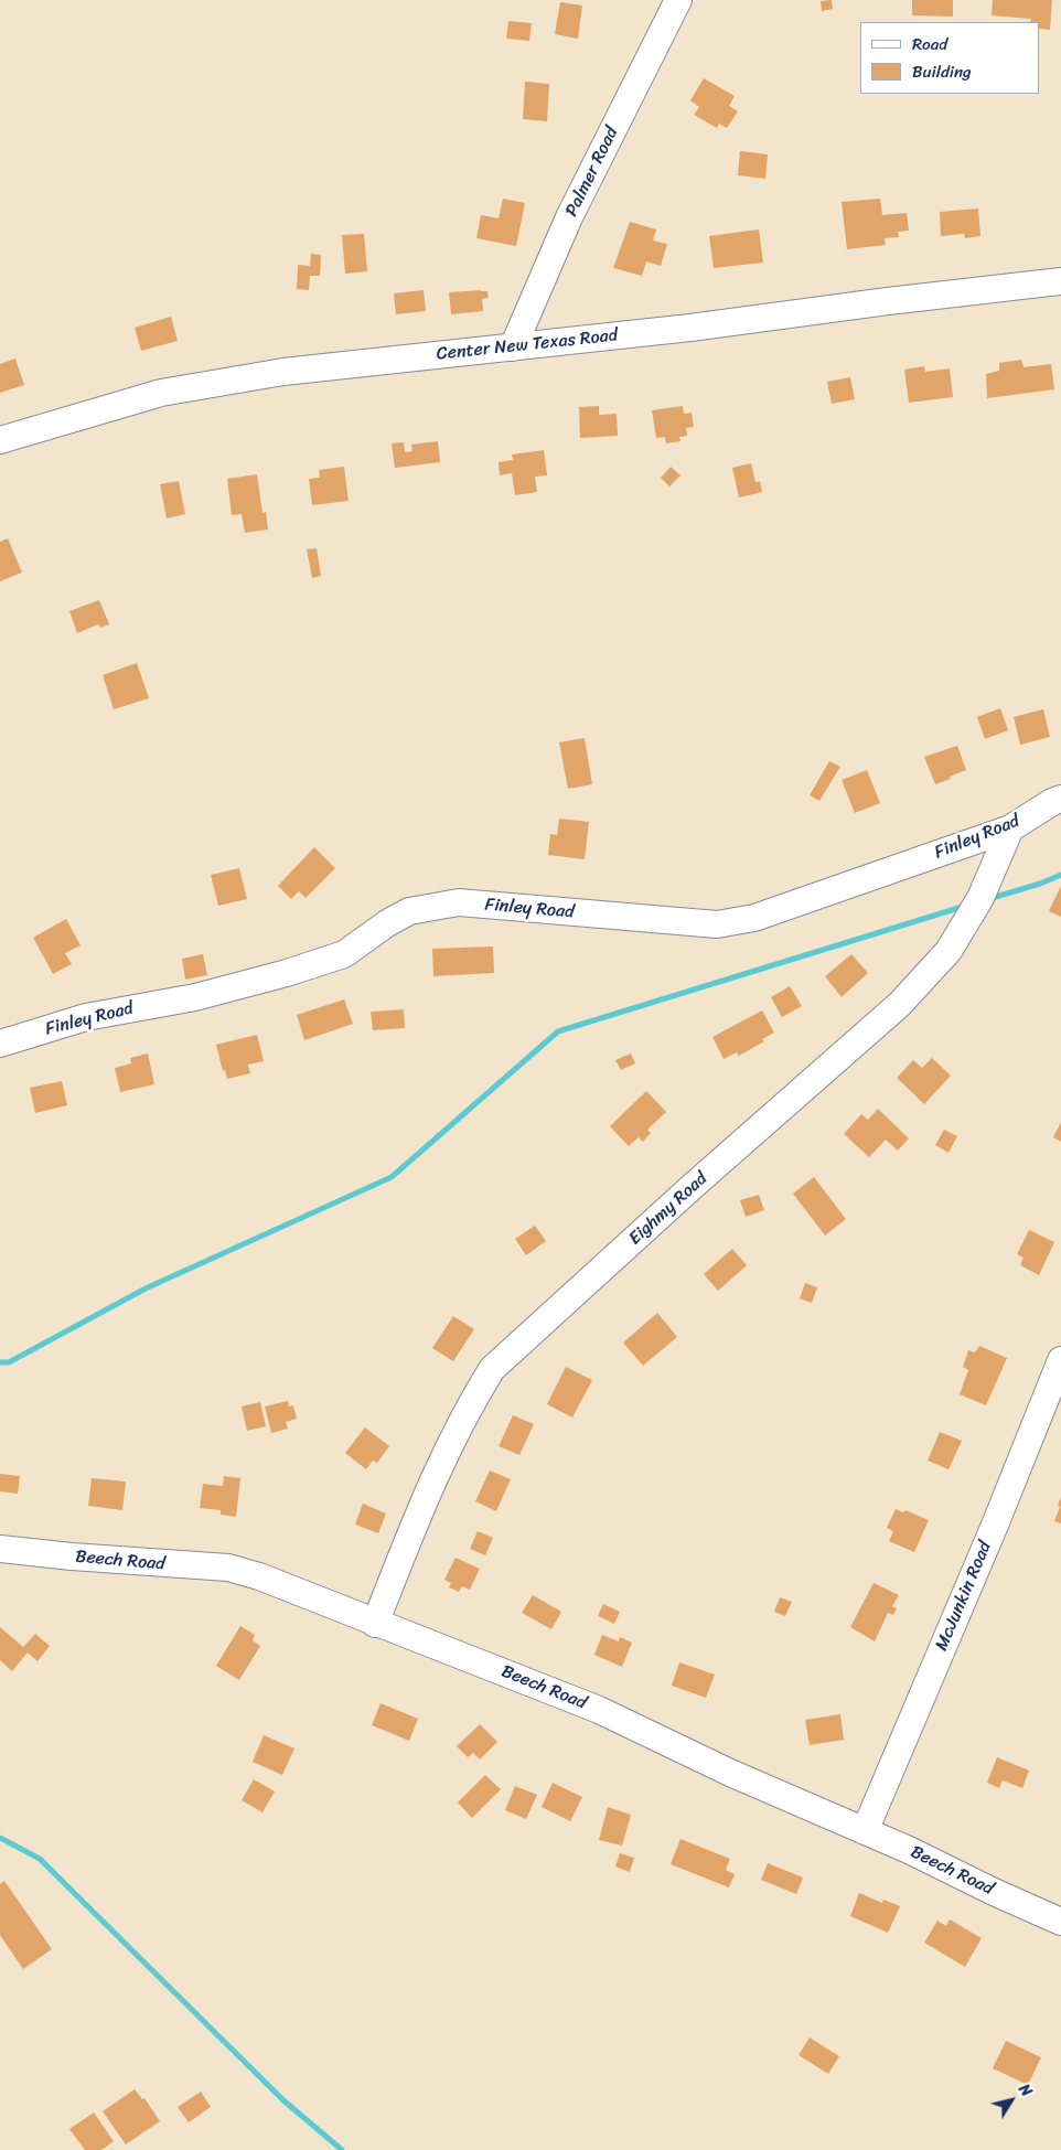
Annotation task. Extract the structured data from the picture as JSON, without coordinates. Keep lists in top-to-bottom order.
{
  "streets": {
    "street": [
      "Palmer Road",
      "Center New Texas Road",
      "Finley Road",
      "Eighmy Road",
      "Beech Road",
      "McJunkin Road"
    ]
  },
  "crossings": [
    ["Palmer Road", "Center New Texas Road"],
    ["Finley Road", "Eighmy Road"],
    ["Eighmy Road", "Beech Road"],
    ["Beech Road", "McJunkin Road"]
  ],
  "legend": ["Road", "Building"],
  "north": "top right"
}
